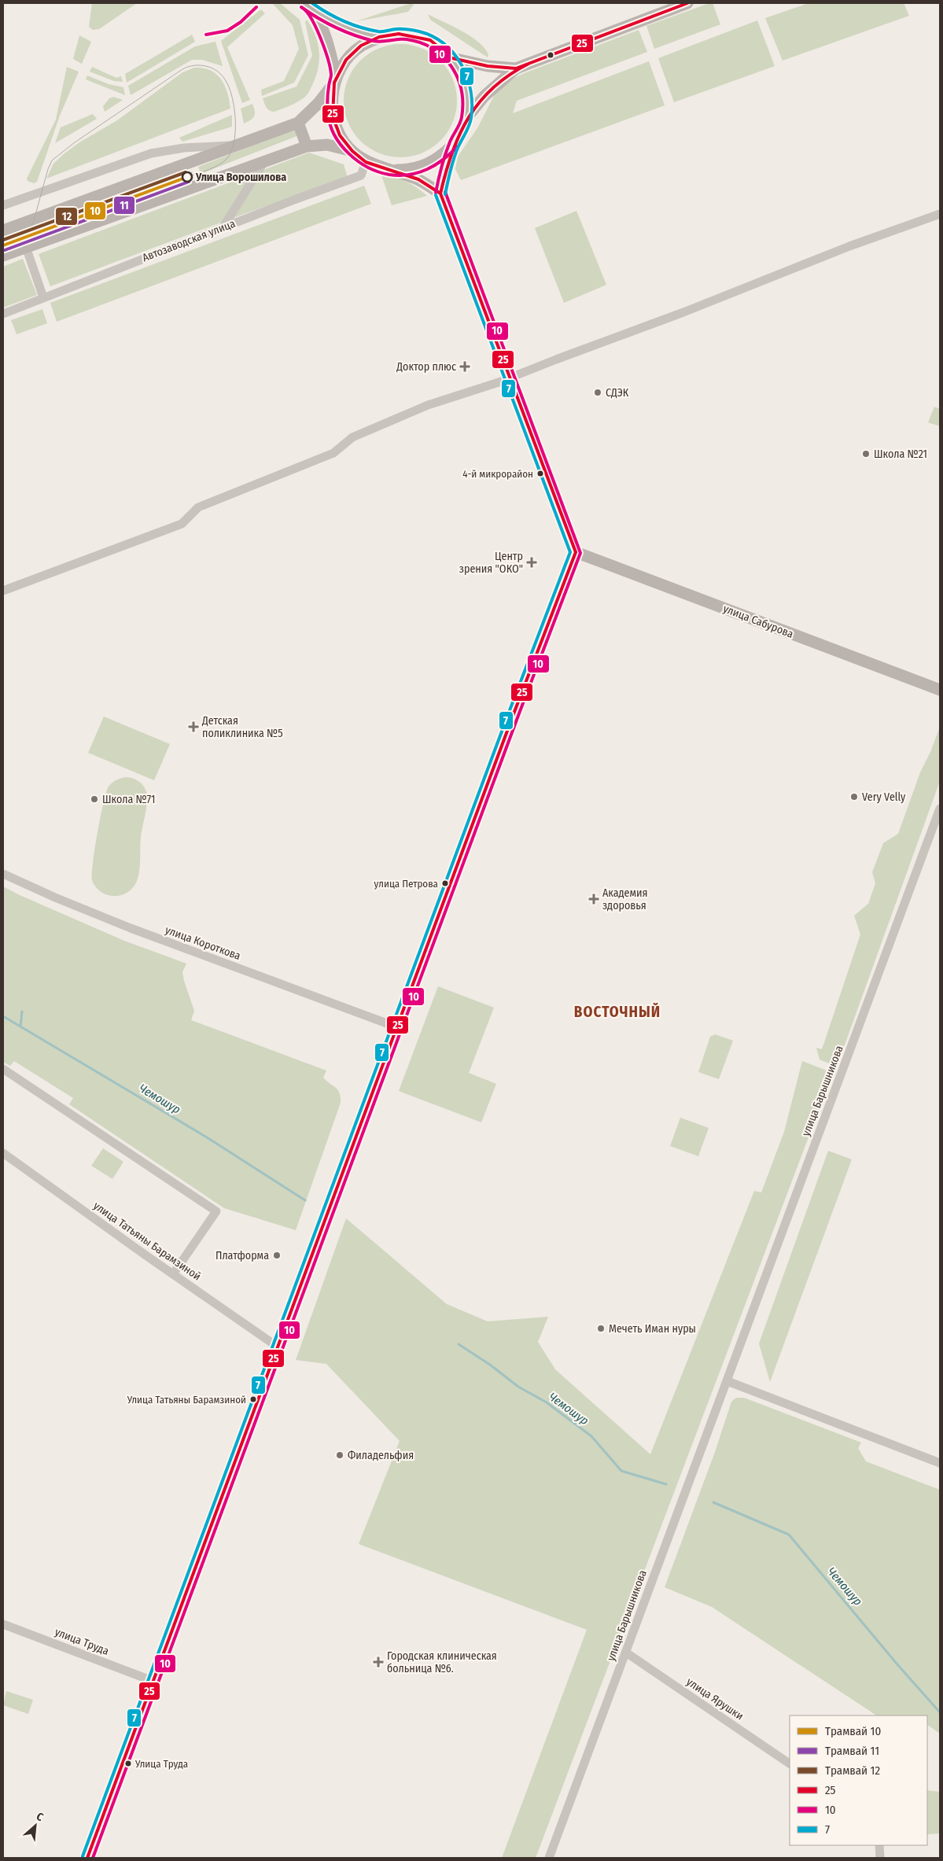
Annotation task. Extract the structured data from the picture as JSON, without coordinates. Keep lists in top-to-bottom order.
{
  "streets": {
    "main road": ["улица Сабурова"],
    "street": [
      "Автозаводская улица",
      "улица Короткова",
      "улица Барышникова",
      "улица Татьяны Барамзиной",
      "улица Труда",
      "улица Ярушки"
    ]
  },
  "crossings": [
    ["улица Барышникова", "улица Ярушки"]
  ],
  "districts": ["ВОСТОЧНЫЙ"],
  "water": ["Чемошур"],
  "places": {
    "other": [
      "Улица Ворошилова",
      "СДЭК",
      "Школа №21",
      "4-й микрорайон",
      "Very Velly",
      "Школа №71",
      "улица Петрова",
      "Платформа",
      "Мечеть Иман нуры",
      "Улица Татьяны Барамзиной",
      "Филадельфия",
      "Улица Труда"
    ],
    "health": [
      "Доктор плюс",
      "Центр зрения \"ОКО\"",
      "Детская поликлиника №5",
      "Академия здоровья",
      "Городская клиническая больница №6."
    ]
  },
  "lines": [
    "transit line 25",
    "transit line 7",
    "transit line 10",
    "tram line 12",
    "tram line 10",
    "tram line 11"
  ],
  "legend": [
    "Трамвай 10",
    "Трамвай 11",
    "Трамвай 12",
    "25",
    "10",
    "7"
  ],
  "north": "top right"
}
